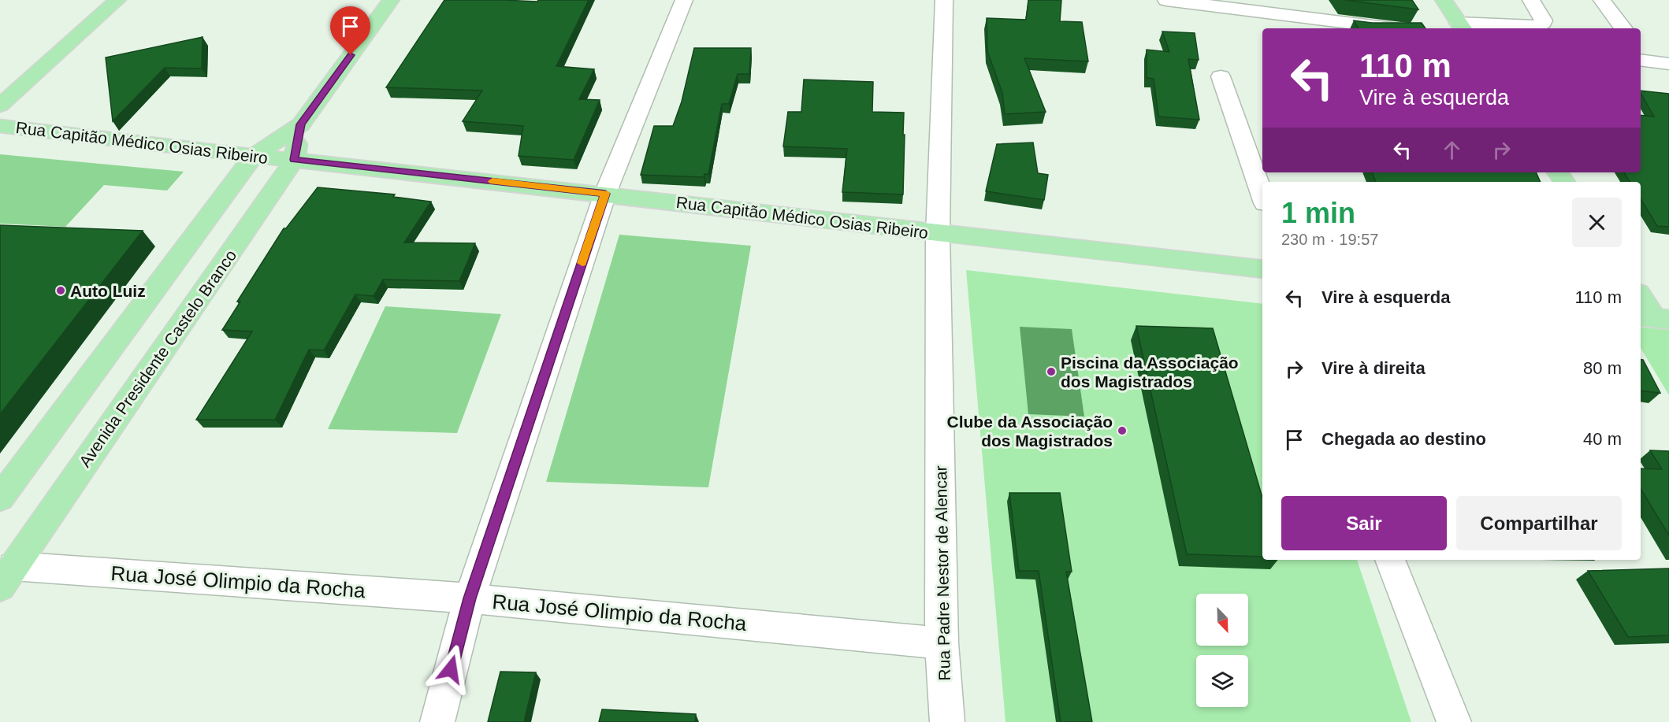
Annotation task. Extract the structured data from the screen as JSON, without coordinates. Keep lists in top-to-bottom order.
{
  "streets": {
    "main road": ["Rua Capitão Médico Osias Ribeiro", "Avenida Presidente Castelo Branco"],
    "street": ["Rua Padre Nestor de Alencar", "Rua José Olimpio da Rocha"]
  },
  "crossings": [
    ["Rua Capitão Médico Osias Ribeiro", "Avenida Presidente Castelo Branco"],
    ["Rua Capitão Médico Osias Ribeiro", "Rua Padre Nestor de Alencar"],
    ["Avenida Presidente Castelo Branco", "Rua José Olimpio da Rocha"],
    ["Rua Padre Nestor de Alencar", "Rua José Olimpio da Rocha"]
  ],
  "places": ["Auto Luiz", "Piscina da Associação dos Magistrados", "Clube da Associação dos Magistrados"],
  "north": "bottom right",
  "page": {
    "turn": ["110 m", "Vire à esquerda"],
    "heading": ["1 min", "230 m · 19:57"],
    "list": [
      {
        "name": "Vire à esquerda",
        "value": "110 m"
      },
      {
        "name": "Vire à direita",
        "value": "80 m"
      },
      {
        "name": "Chegada ao destino",
        "value": "40 m"
      }
    ],
    "buttons": ["Sair", "Compartilhar"]
  }
}
